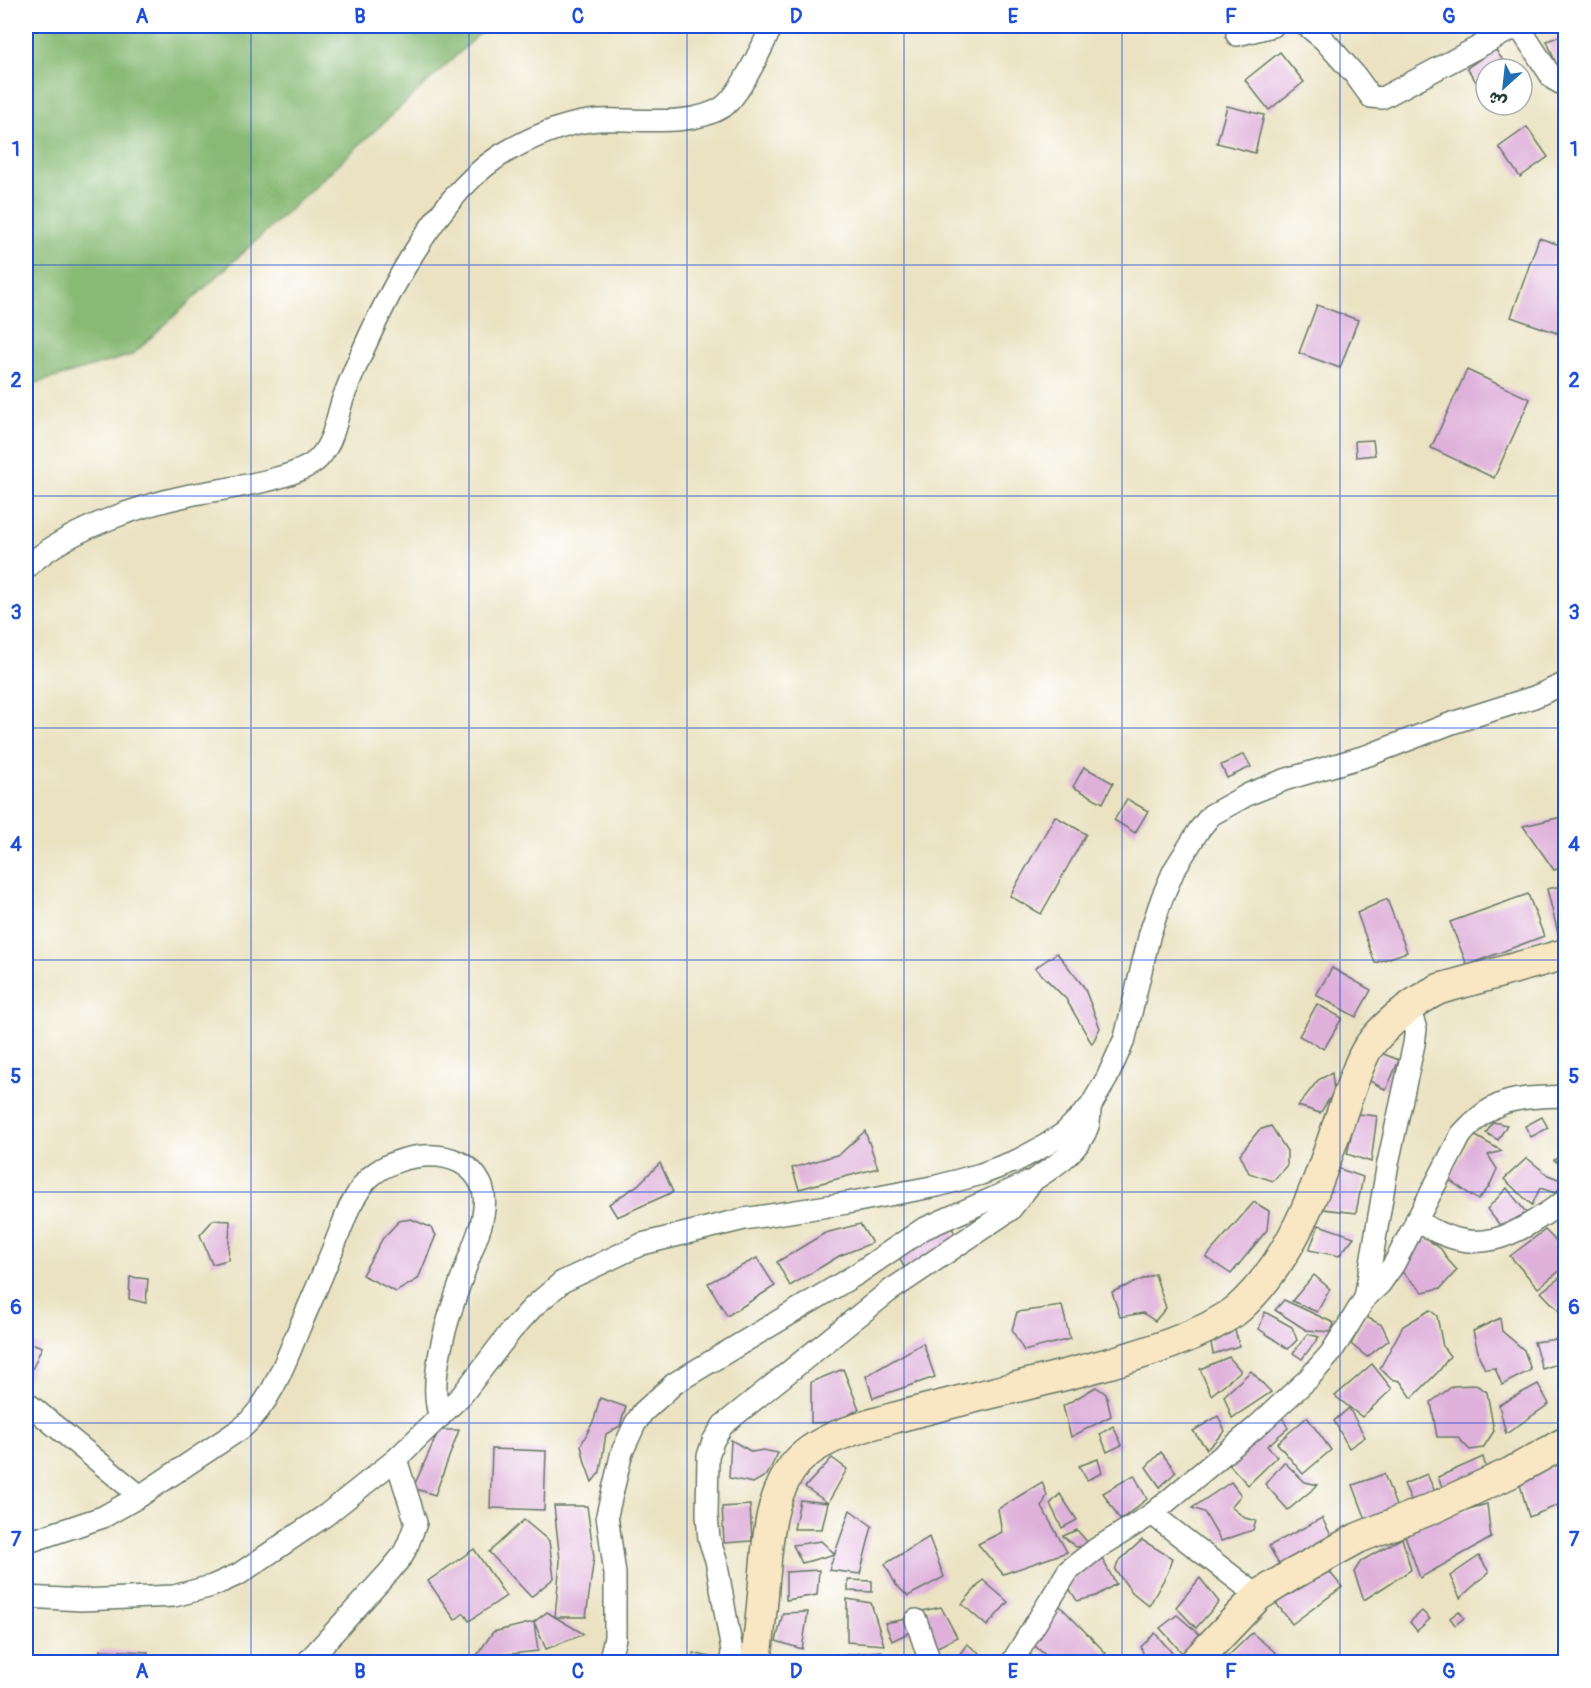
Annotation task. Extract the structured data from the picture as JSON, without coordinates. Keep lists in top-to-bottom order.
{
  "north": "bottom left",
  "grid": {
    "columns": [
      "A",
      "B",
      "C",
      "D",
      "E",
      "F",
      "G"
    ],
    "rows": [
      "1",
      "2",
      "3",
      "4",
      "5",
      "6",
      "7"
    ]
  }
}
